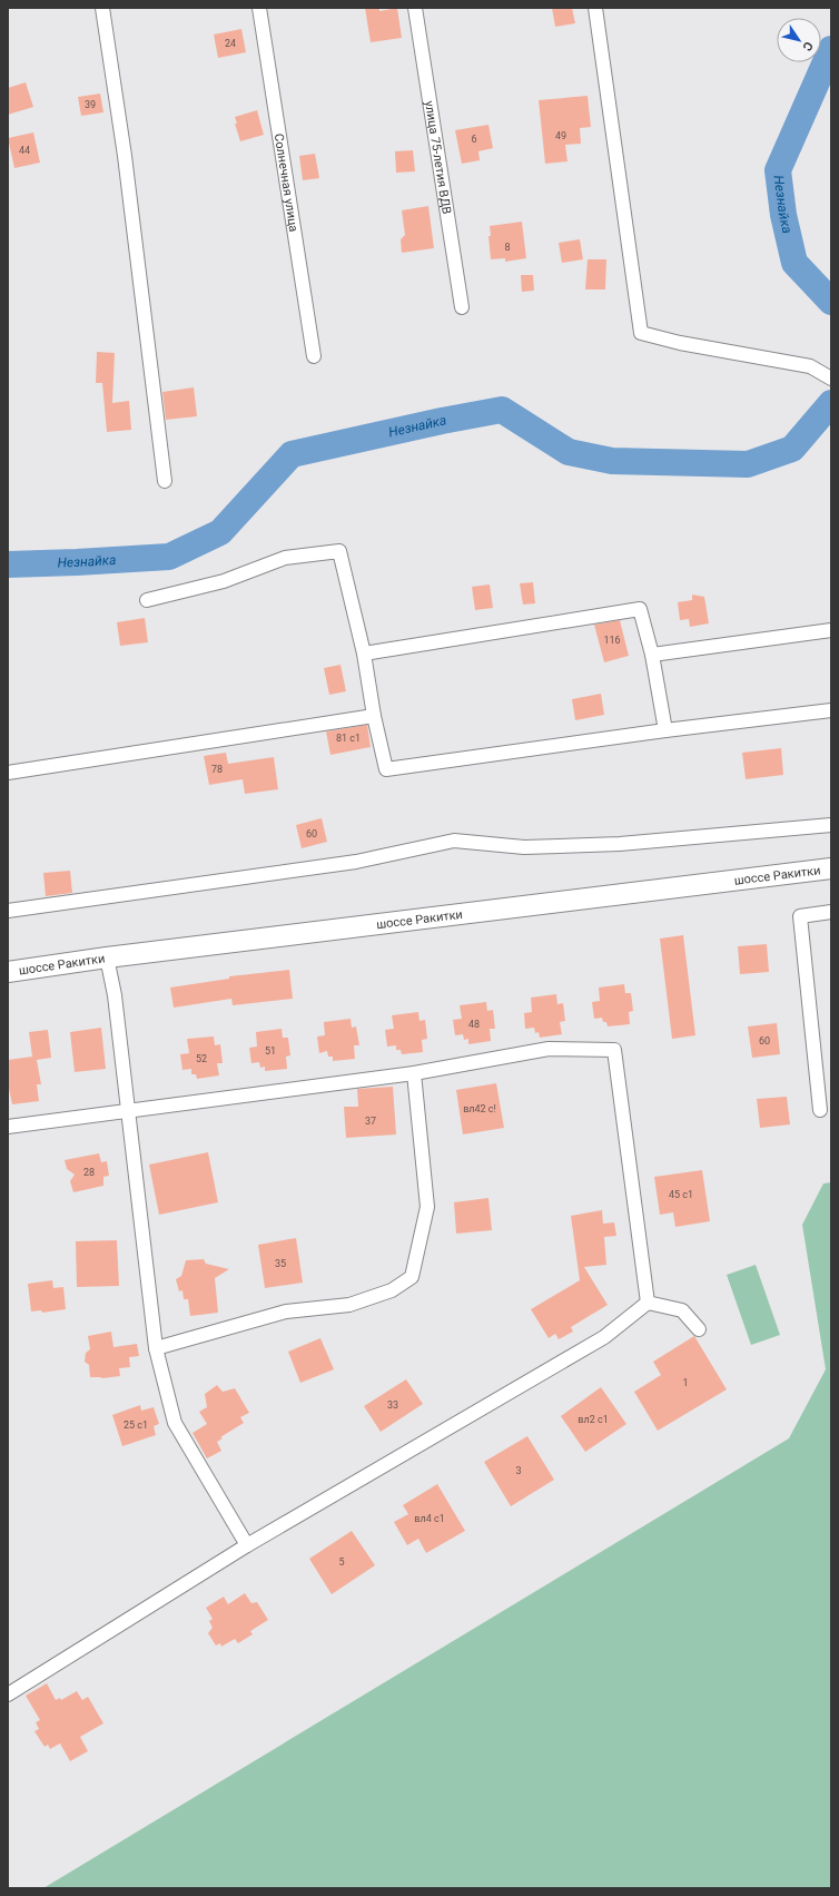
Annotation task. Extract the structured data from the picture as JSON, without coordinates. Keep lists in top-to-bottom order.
{
  "streets": {
    "main road": ["шоссе Ракитки"],
    "street": ["улица 75-летия ВДВ", "Солнечная улица"]
  },
  "water": ["Незнайка"],
  "house_numbers": [
    "24",
    "39",
    "49",
    "6",
    "44",
    "8",
    "116",
    "81 с1",
    "78",
    "60",
    "48",
    "60",
    "51",
    "52",
    "вл42 с!",
    "37",
    "28",
    "45 с1",
    "35",
    "1",
    "33",
    "вл2 с1",
    "25 с1",
    "3",
    "вл4 с1",
    "5"
  ],
  "north": "bottom right"
}
